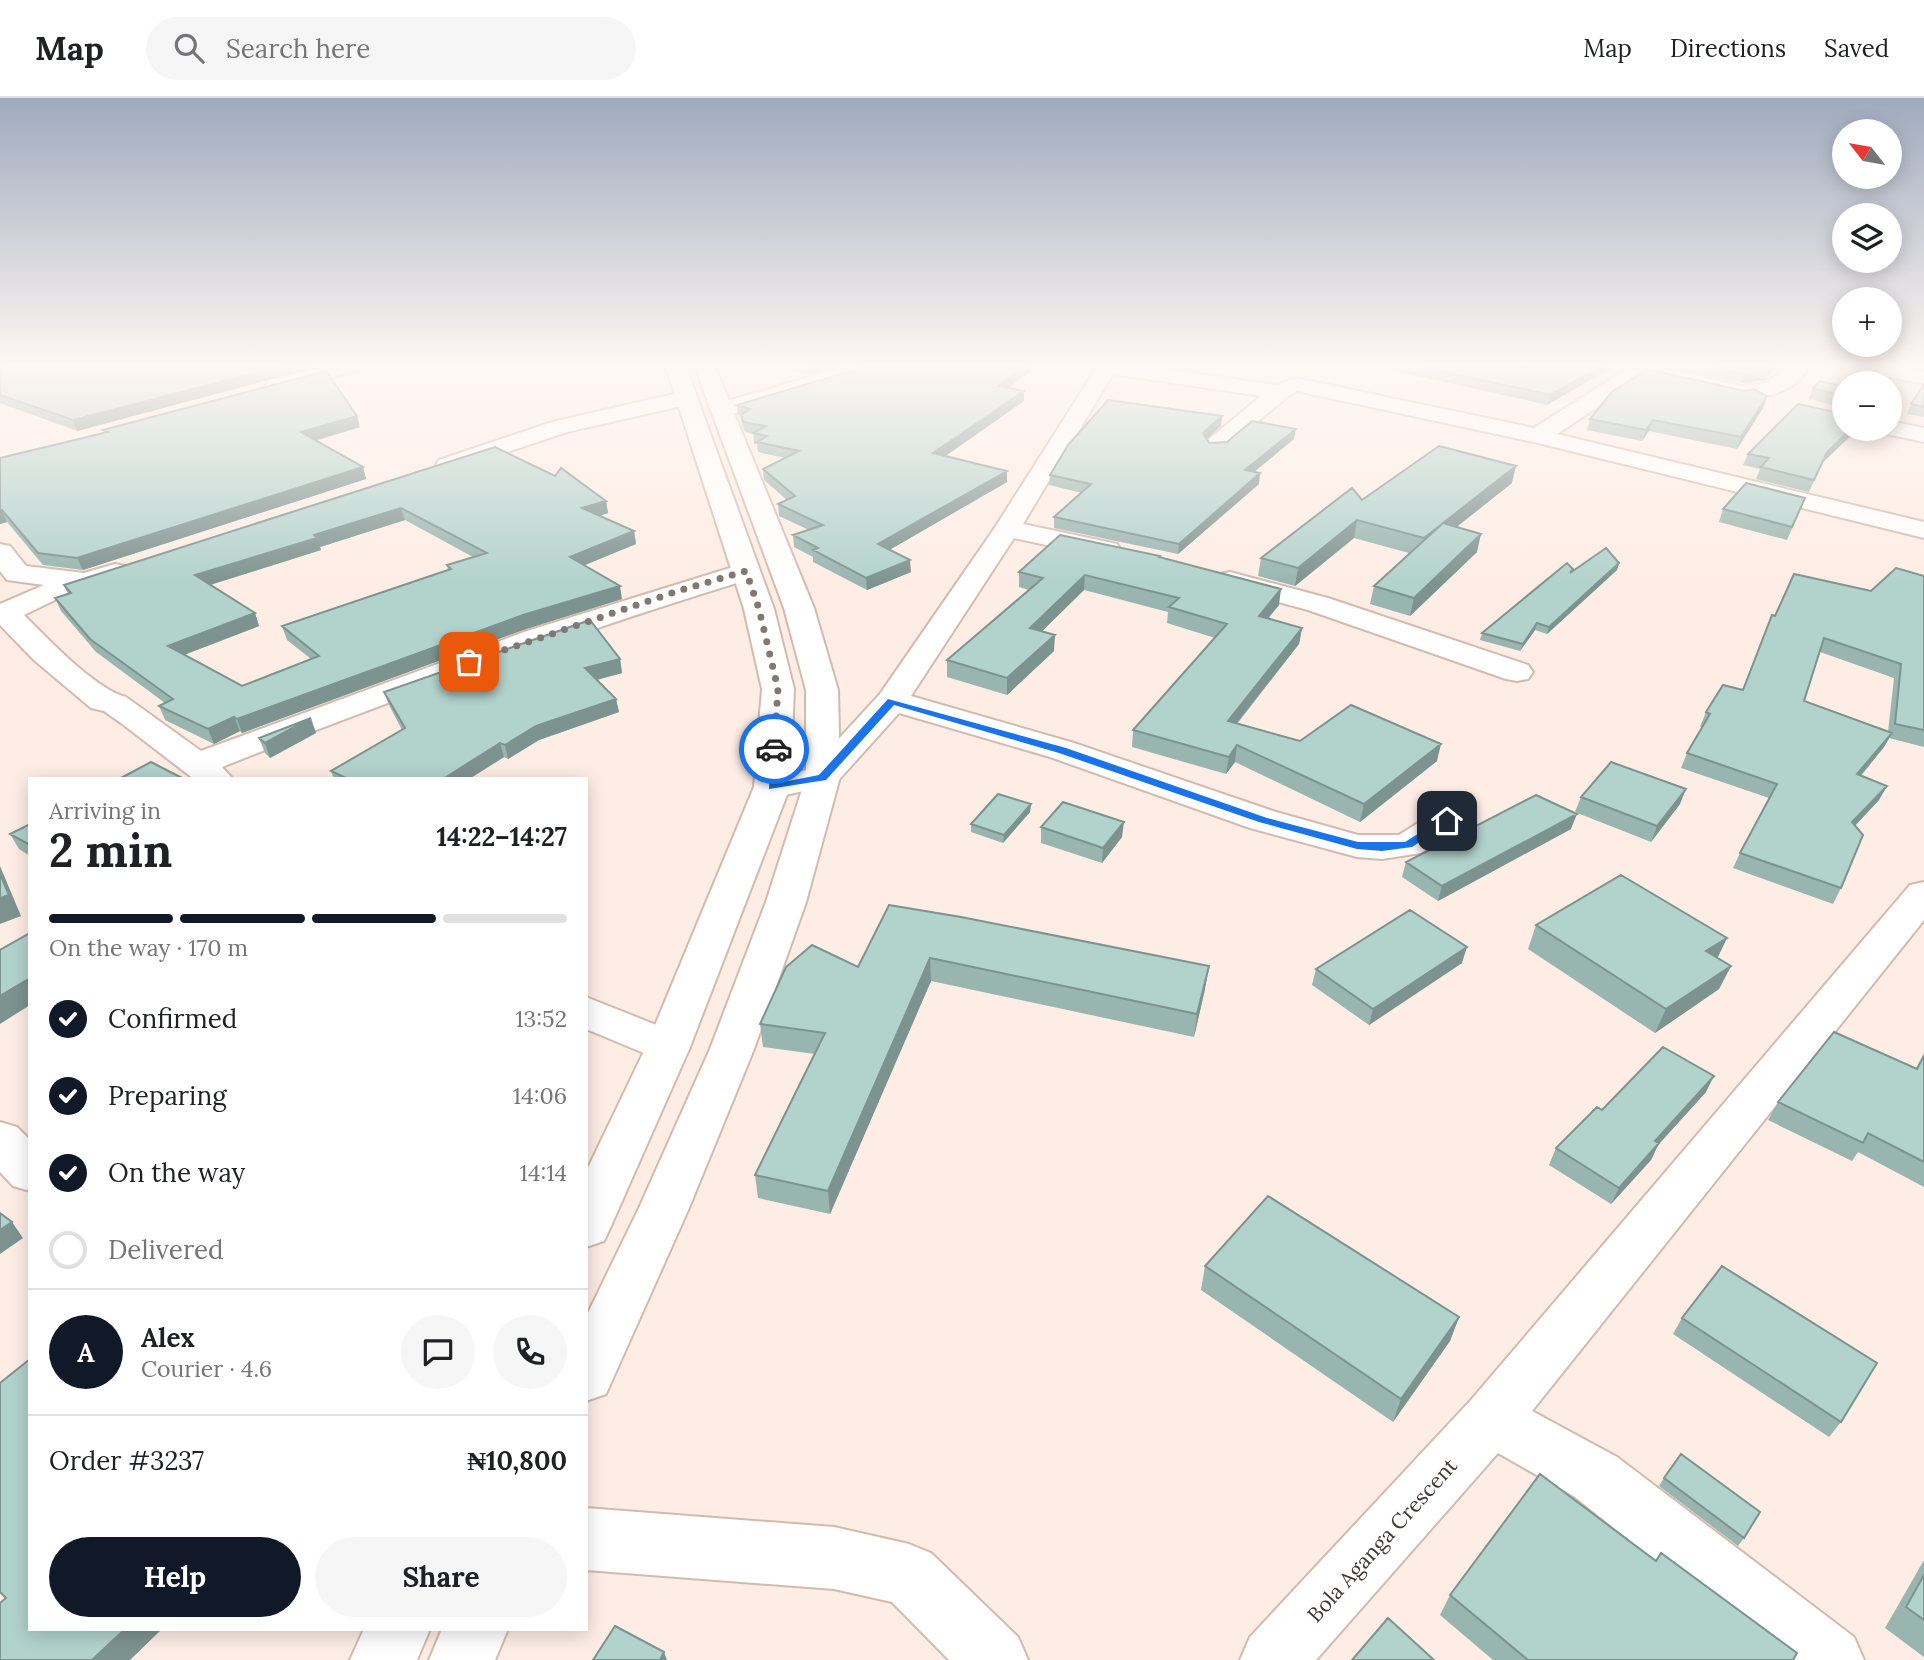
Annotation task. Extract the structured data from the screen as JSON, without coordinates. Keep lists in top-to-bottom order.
{
  "streets": {
    "street": ["Bola Aganga Crescent"]
  },
  "north": "top left",
  "page": {
    "header": "Map",
    "search": "Search here",
    "nav": ["Map", "Directions", "Saved"],
    "map_buttons": ["+", "−"],
    "heading": ["2 min", "Arriving in", "14:22–14:27"],
    "panel": [
      "Alex",
      "Courier · 4.6",
      "Order #3237",
      "₦10,800"
    ],
    "bar": "On the way · 170 m",
    "list": [
      ["Confirmed", "13:52"],
      ["Preparing", "14:06"],
      ["On the way", "14:14"],
      "Delivered"
    ],
    "round": "A",
    "buttons": ["Help", "Share"]
  }
}
